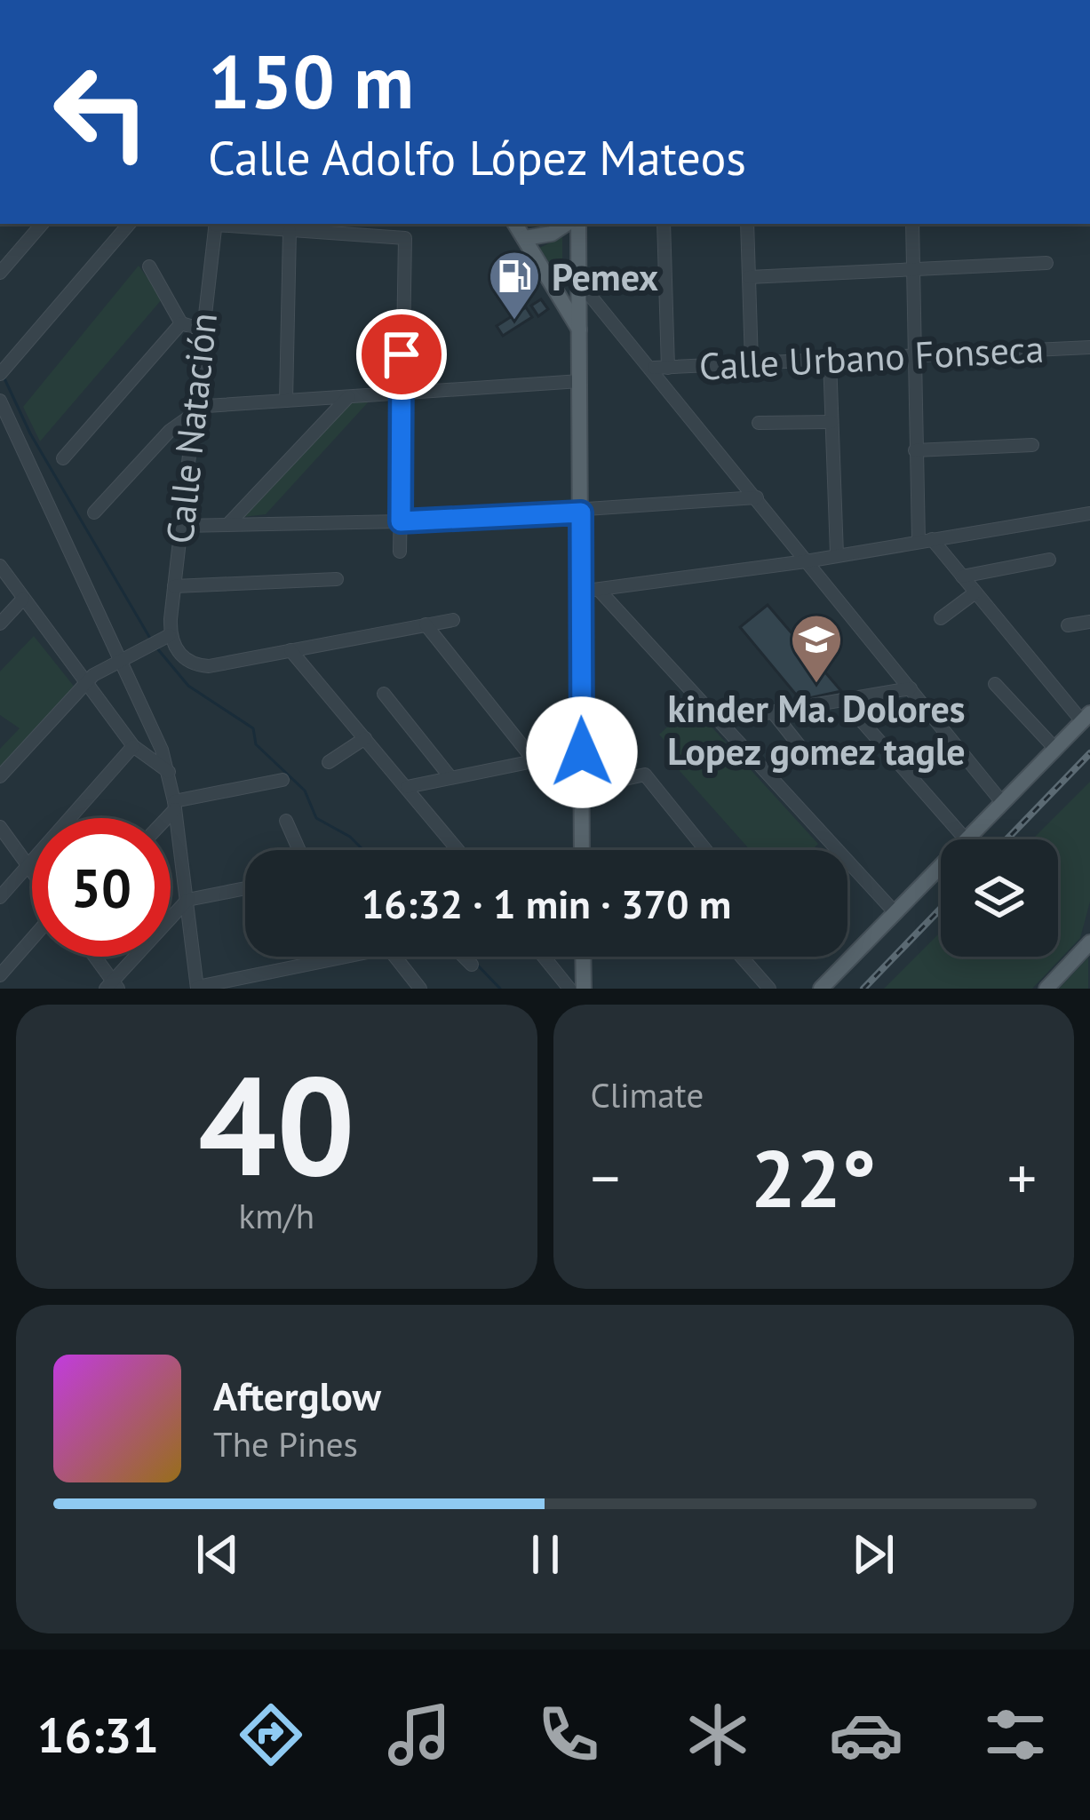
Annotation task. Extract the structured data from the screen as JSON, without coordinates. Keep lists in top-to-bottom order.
{
  "streets": {
    "street": ["Calle Urbano Fonseca", "Calle Natación"]
  },
  "places": {
    "fuel station": ["Pemex"],
    "school or university": ["kinder Ma. Dolores Lopez gomez tagle"]
  },
  "page": {
    "turn": ["150 m", "Calle Adolfo López Mateos"],
    "limit": "50",
    "trip": "16:32 · 1 min · 370 m",
    "tile": [
      ["40", "km/h"],
      "Climate"
    ],
    "heat": ["−", "22°", "+"],
    "song": ["Afterglow", "The Pines"],
    "tabs": "16:31"
  }
}
